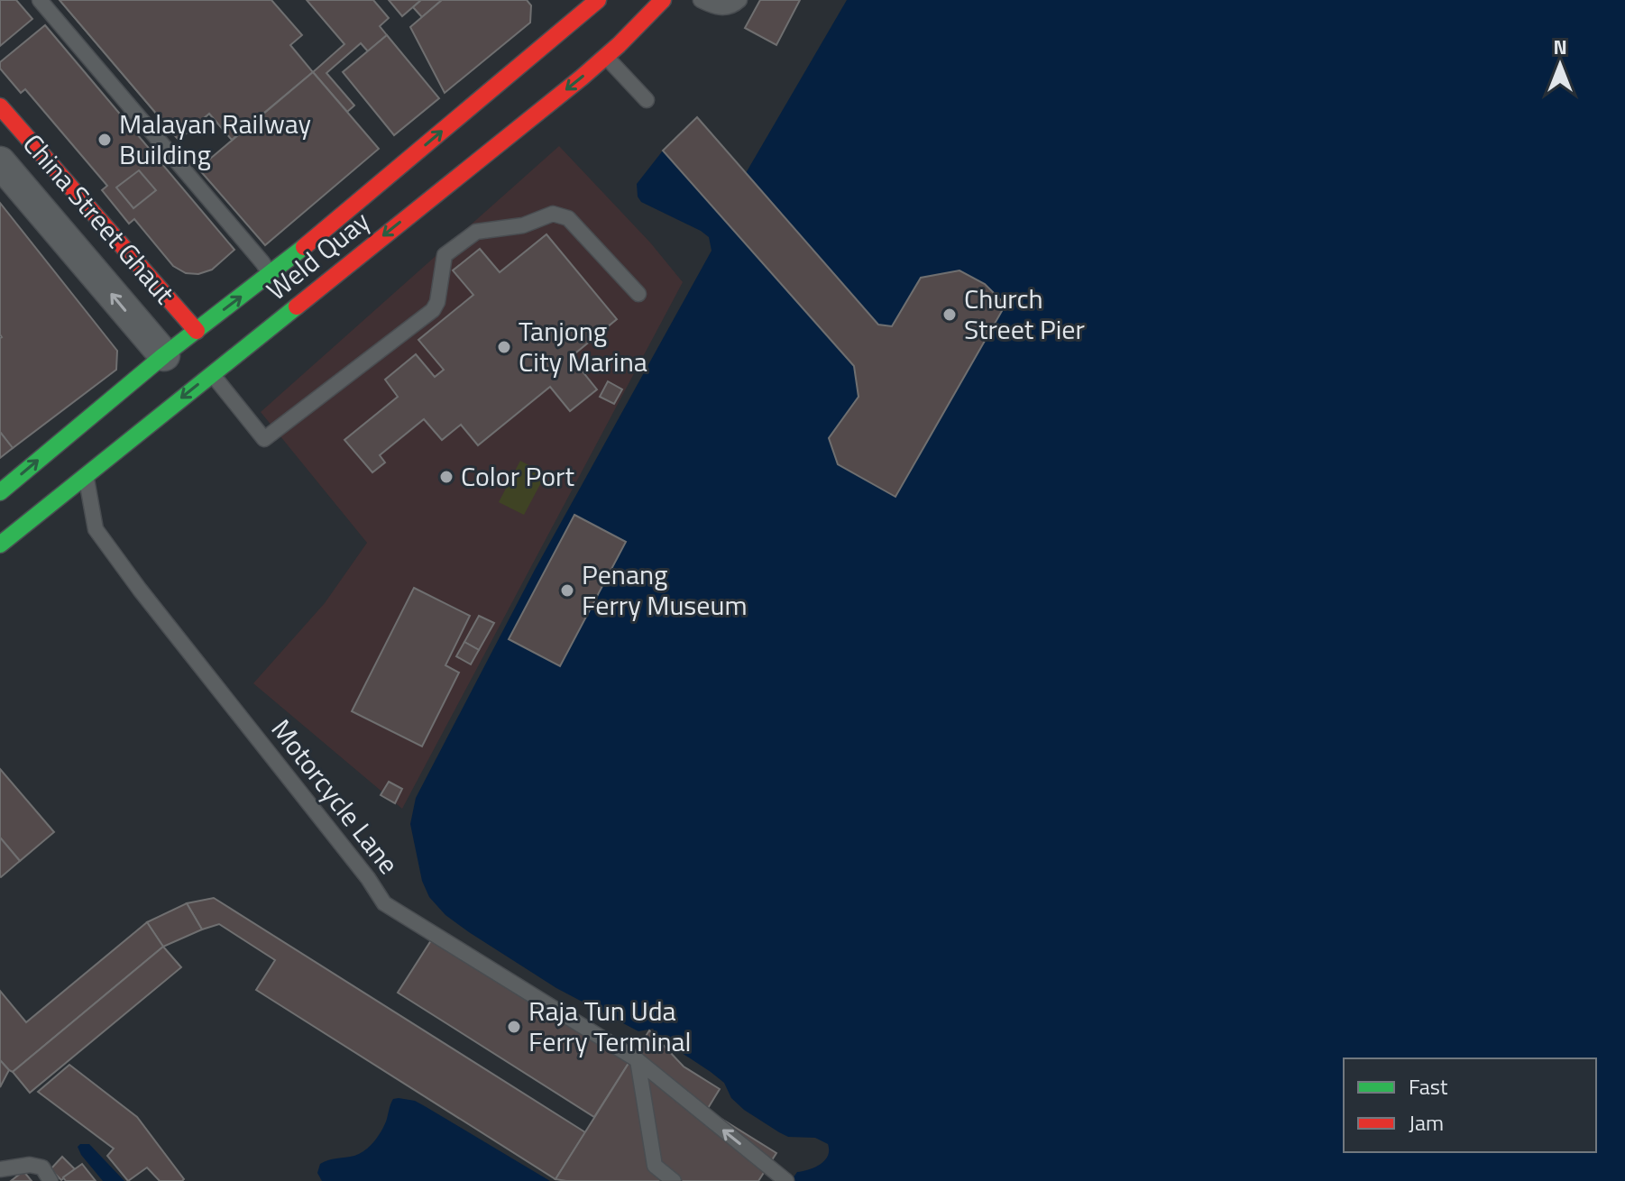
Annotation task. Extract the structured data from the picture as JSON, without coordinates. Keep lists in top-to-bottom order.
{
  "streets": {
    "main road": ["China Street Ghaut", "Weld Quay"],
    "lane": ["Motorcycle Lane"]
  },
  "crossings": [
    ["China Street Ghaut", "Weld Quay"],
    ["Weld Quay", "Motorcycle Lane"]
  ],
  "places": [
    "Malayan Railway Building",
    "Church Street Pier",
    "Tanjong City Marina",
    "Color Port",
    "Penang Ferry Museum",
    "Raja Tun Uda Ferry Terminal"
  ],
  "legend": ["Fast", "Jam"],
  "north": "top"
}
